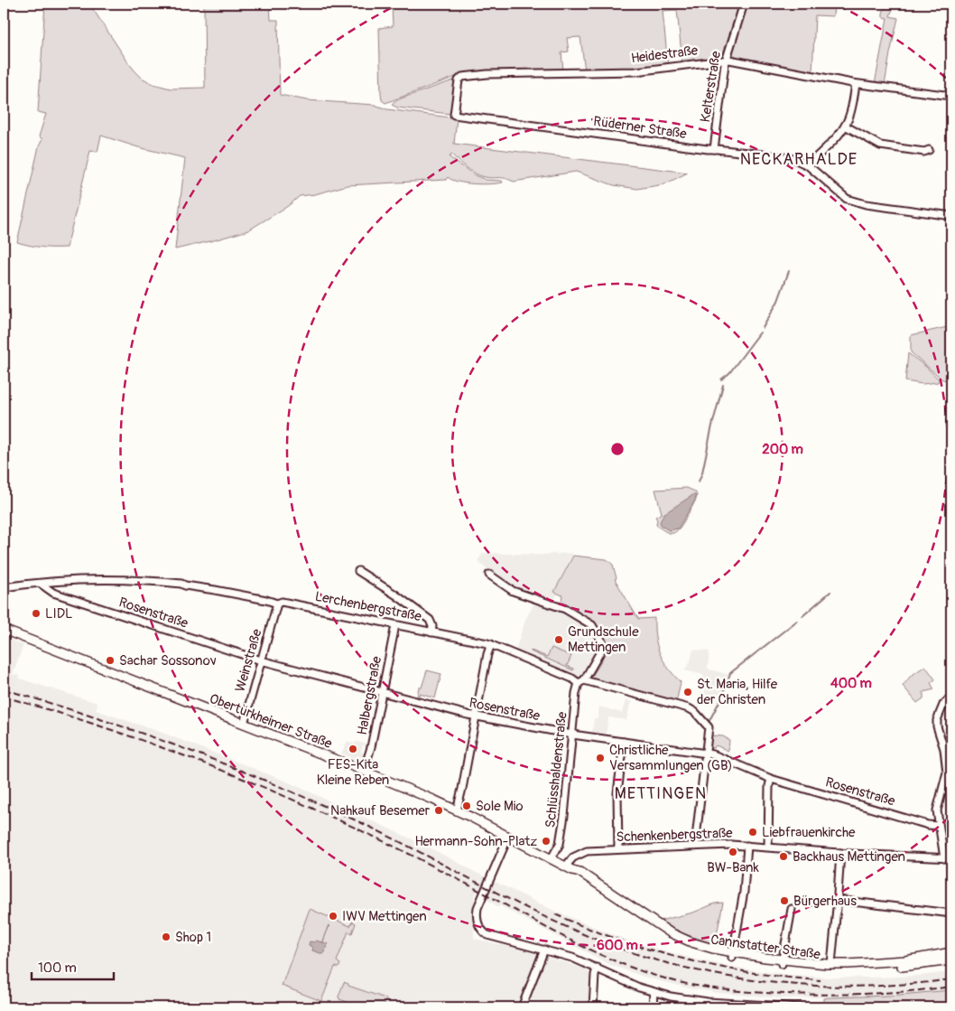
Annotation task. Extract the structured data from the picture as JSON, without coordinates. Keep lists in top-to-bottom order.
{
  "streets": {
    "main road": ["Obertürkheimer Straße", "Cannstatter Straße"],
    "street": [
      "Heidestraße",
      "Kelterstraße",
      "Rüderner Straße",
      "Lerchenbergstraße",
      "Rosenstraße",
      "Weinstraße",
      "Halbergstraße",
      "Schlüsshaldenstraße",
      "Schenkenbergstraße"
    ]
  },
  "crossings": [
    ["Heidestraße", "Kelterstraße"],
    ["Heidestraße", "Rüderner Straße"],
    ["Kelterstraße", "Rüderner Straße"],
    ["Lerchenbergstraße", "Rosenstraße"],
    ["Lerchenbergstraße", "Weinstraße"],
    ["Lerchenbergstraße", "Halbergstraße"],
    ["Lerchenbergstraße", "Schlüsshaldenstraße"],
    ["Rosenstraße", "Weinstraße"],
    ["Rosenstraße", "Halbergstraße"],
    ["Rosenstraße", "Schlüsshaldenstraße"],
    ["Weinstraße", "Obertürkheimer Straße"],
    ["Halbergstraße", "Obertürkheimer Straße"],
    ["Obertürkheimer Straße", "Cannstatter Straße"],
    ["Schlüsshaldenstraße", "Cannstatter Straße"],
    ["Schenkenbergstraße", "Cannstatter Straße"]
  ],
  "districts": ["NECKARHALDE", "METTINGEN"],
  "places": [
    "LIDL",
    "Grundschule Mettingen",
    "Sachar Sossonov",
    "St. Maria, Hilfe der Christen",
    "FES-Kita Kleine Reben",
    "Christliche Versammlungen (GB)",
    "Sole Mio",
    "Nahkauf Besemer",
    "Liebfrauenkirche",
    "Hermann-Sohn-Platz",
    "BW-Bank",
    "Backhaus Mettingen",
    "Bürgerhaus",
    "IWV Mettingen",
    "Shop 1"
  ],
  "scale_bar": "100 m",
  "rings": ["200 m", "400 m", "600 m"]
}
